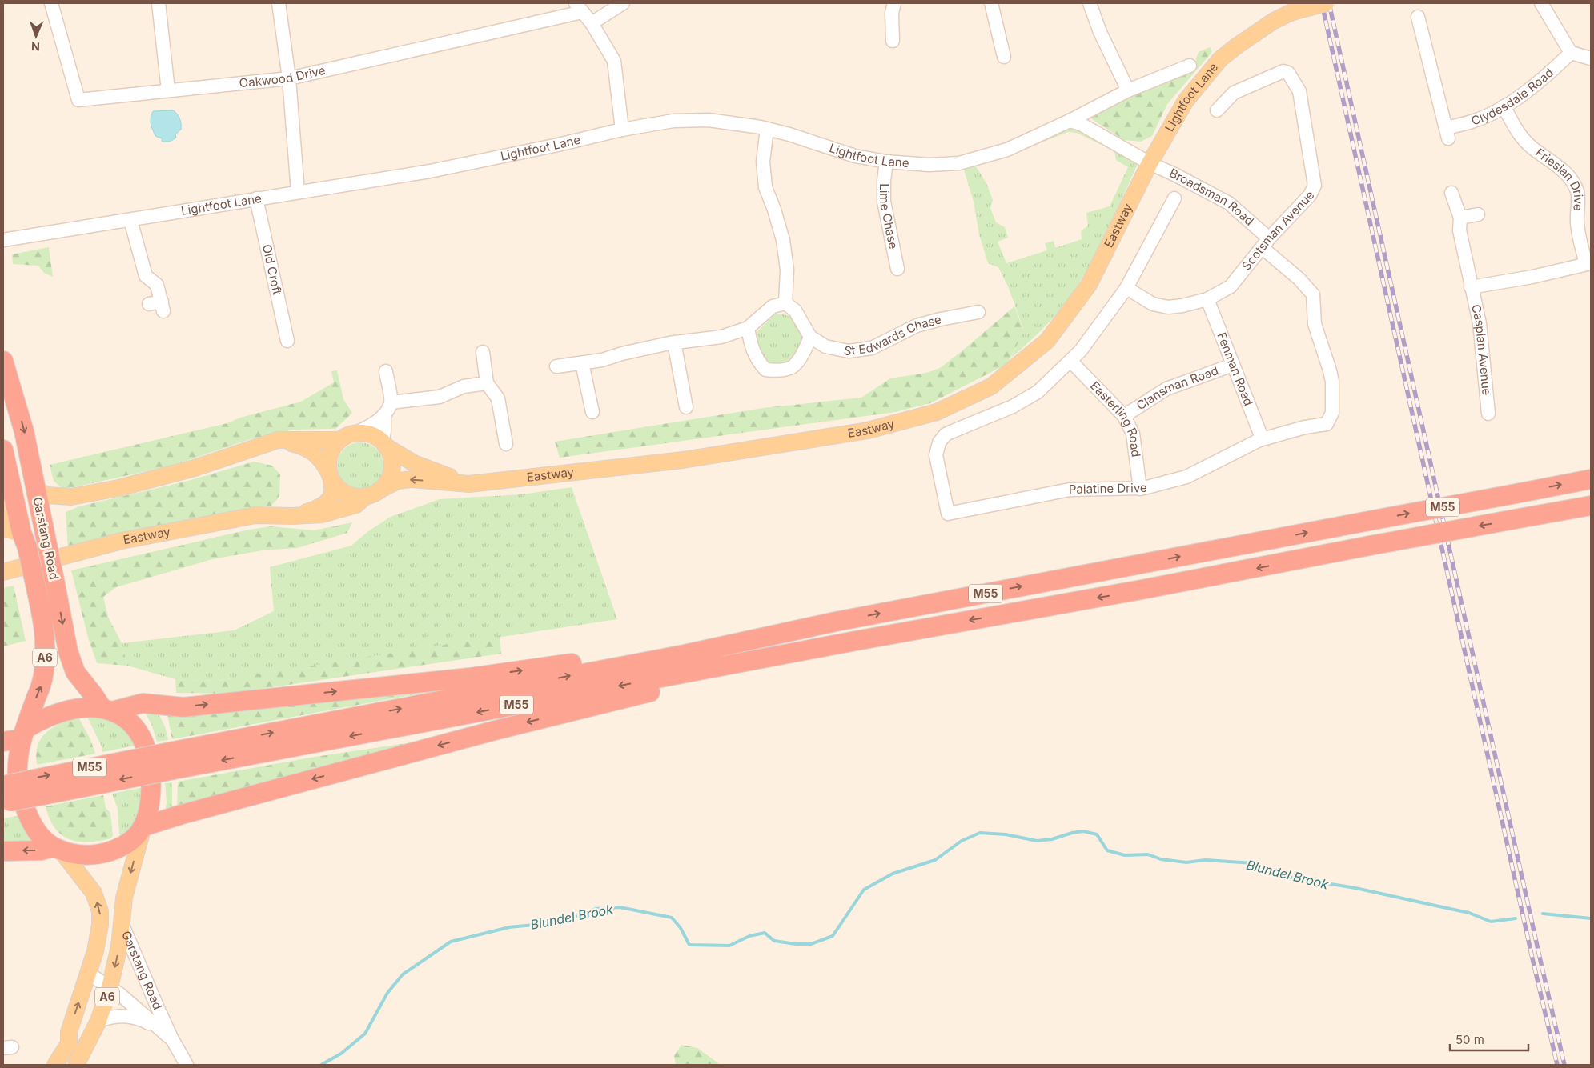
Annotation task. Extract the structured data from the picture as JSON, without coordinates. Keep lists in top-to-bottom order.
{
  "streets": {
    "highway": ["M55", "Garstang Road", "A6"],
    "main road": ["Lightfoot Lane", "Eastway"],
    "street": [
      "Oakwood Drive",
      "Clydesdale Road",
      "Friesian Drive",
      "Broadsman Road",
      "Lime Chase",
      "Scotsman Avenue",
      "Old Croft",
      "St Edwards Chase",
      "Caspian Avenue",
      "Fenman Road",
      "Clansman Road",
      "Easterling Road",
      "Palatine Drive"
    ]
  },
  "crossings": [
    ["Clydesdale Road", "Friesian Drive"],
    ["Lightfoot Lane", "Broadsman Road"],
    ["Lightfoot Lane", "Lime Chase"],
    ["Lightfoot Lane", "Eastway"],
    ["Lightfoot Lane", "Old Croft"],
    ["Friesian Drive", "Caspian Avenue"],
    ["Broadsman Road", "Eastway"],
    ["Broadsman Road", "Scotsman Avenue"],
    ["Broadsman Road", "Fenman Road"],
    ["Broadsman Road", "Palatine Drive"],
    ["Scotsman Avenue", "Fenman Road"],
    ["Fenman Road", "Clansman Road"],
    ["Fenman Road", "Palatine Drive"],
    ["Clansman Road", "Easterling Road"],
    ["Easterling Road", "Palatine Drive"],
    ["M55", "Garstang Road"],
    ["M55", "A6"],
    ["Garstang Road", "A6"]
  ],
  "water": ["Blundel Brook"],
  "scale_bar": "50 m",
  "north": "bottom"
}
